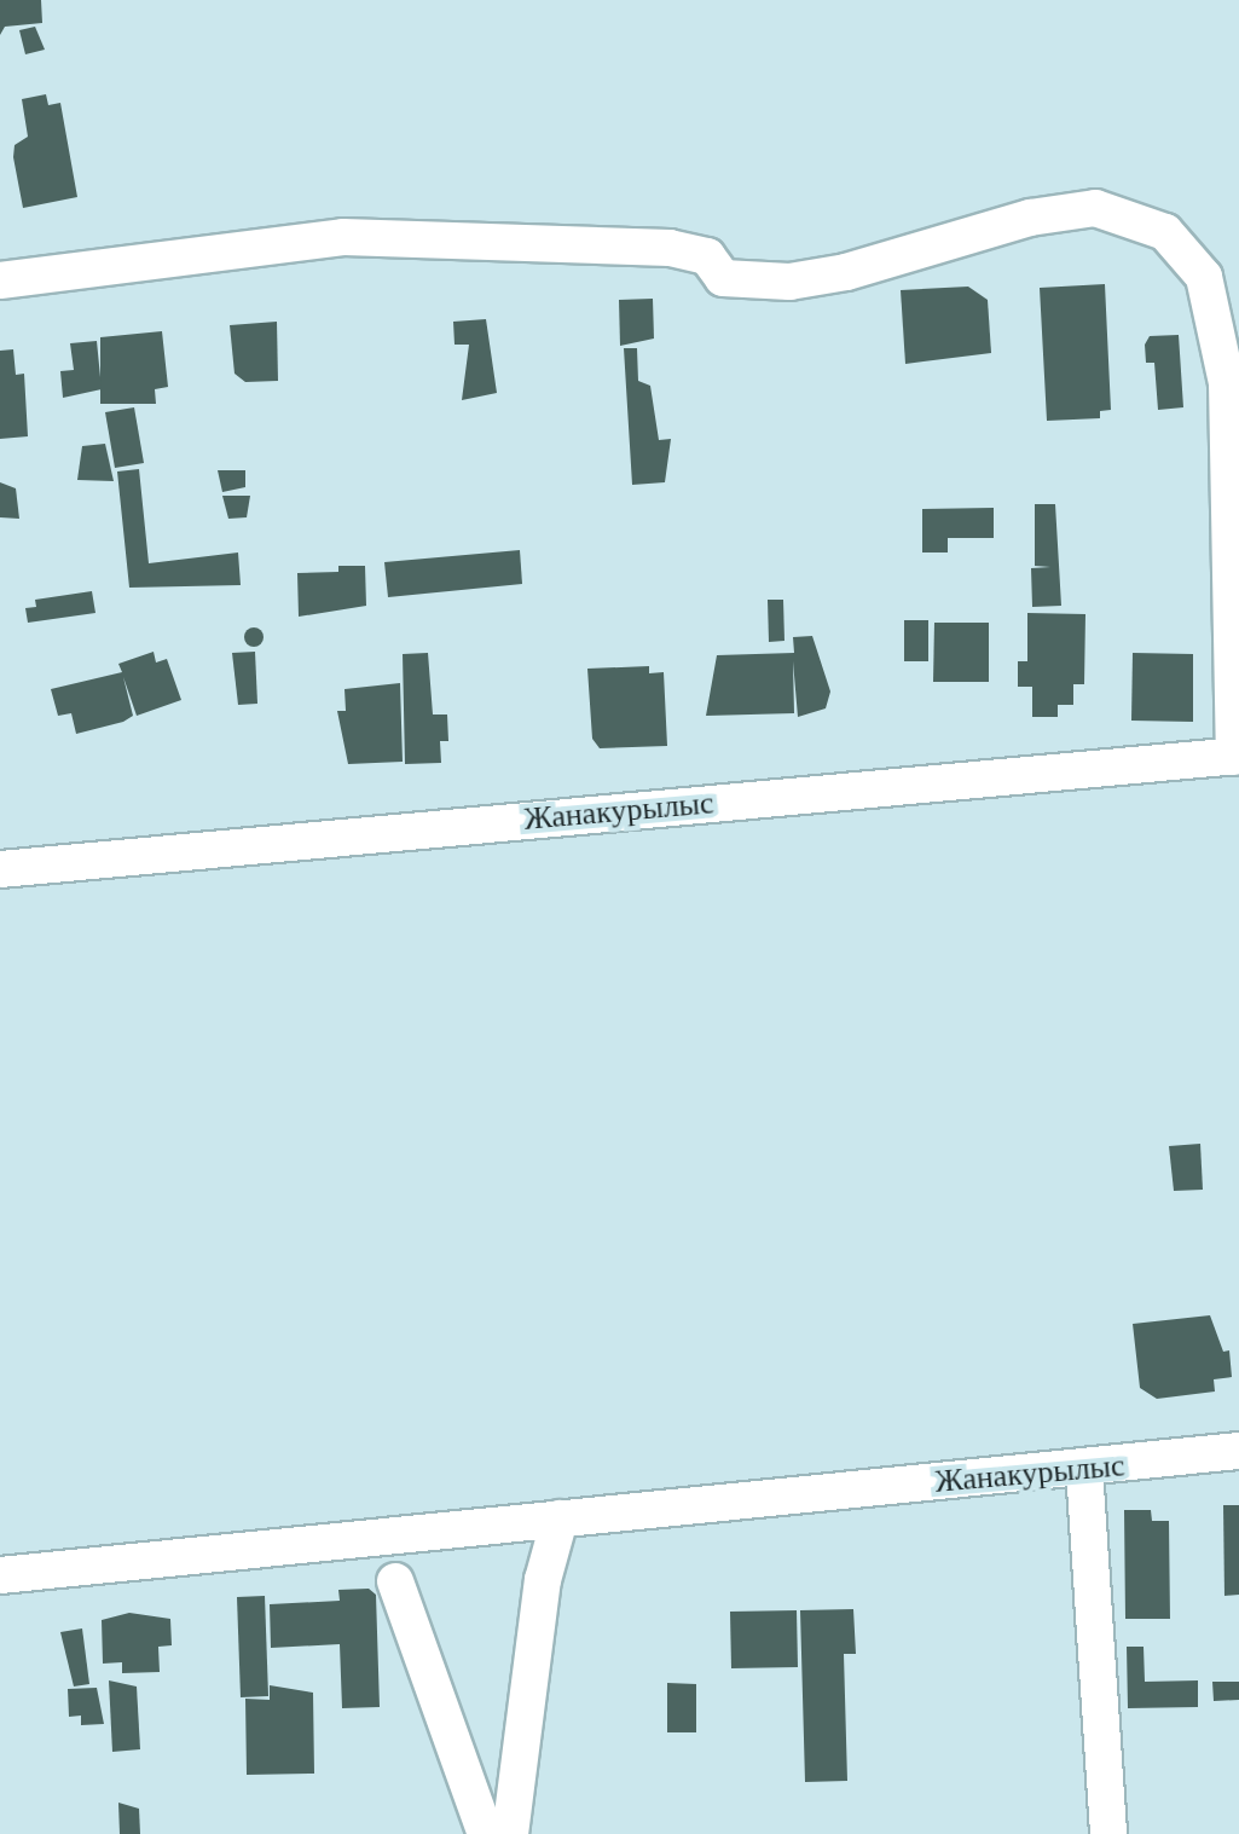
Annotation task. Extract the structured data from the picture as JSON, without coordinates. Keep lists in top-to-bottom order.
{
  "streets": {
    "street": ["Жанакурылыс"]
  }
}
